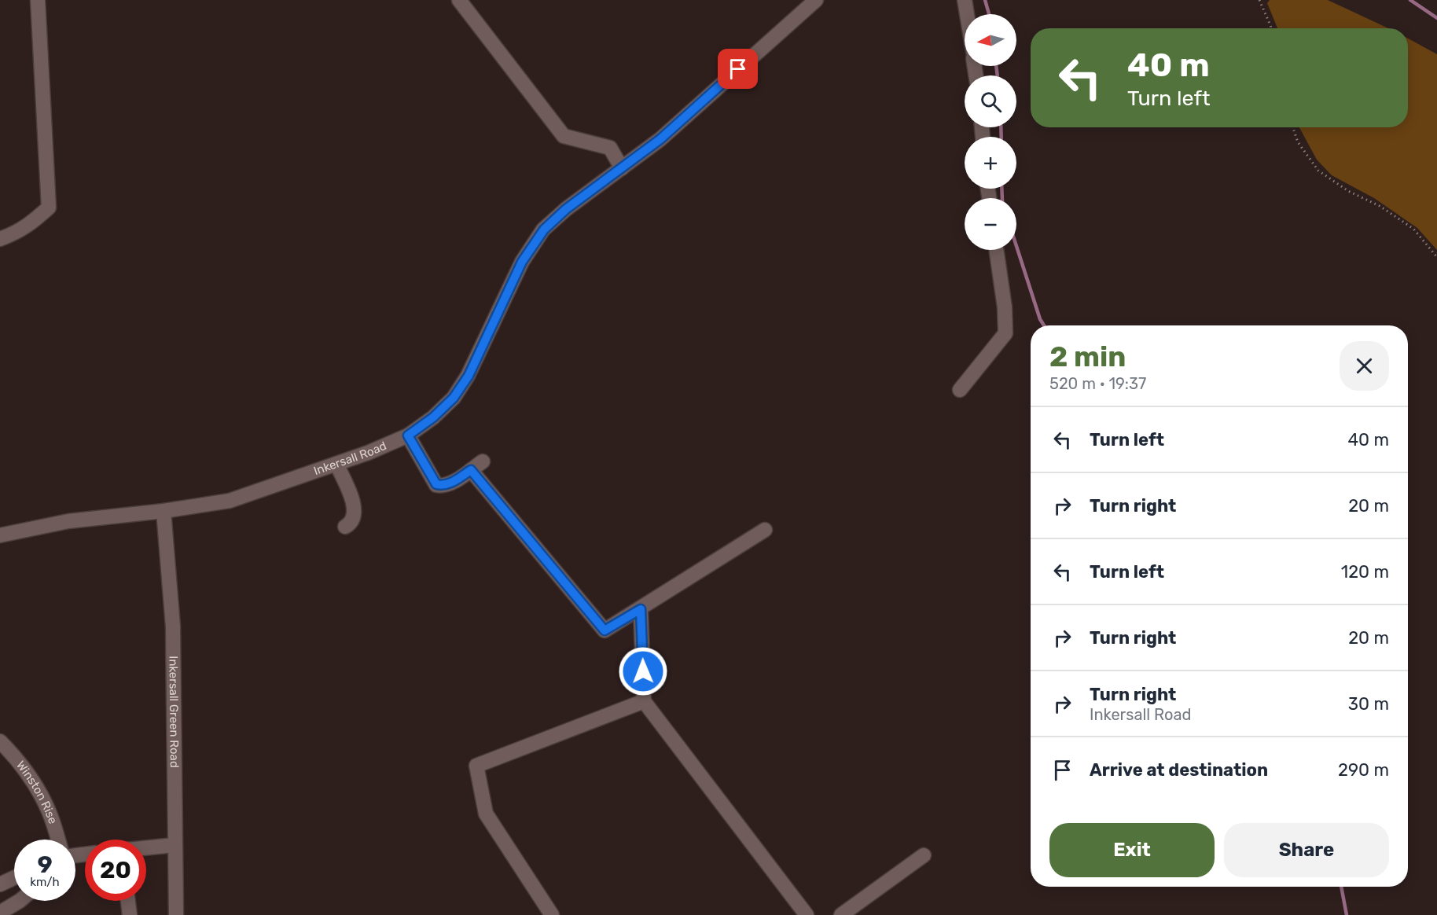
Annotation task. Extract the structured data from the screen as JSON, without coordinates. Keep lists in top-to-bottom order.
{
  "streets": {
    "street": ["Inkersall Road", "Inkersall Green Road", "Winston Rise"]
  },
  "crossings": [
    ["Inkersall Road", "Inkersall Green Road"]
  ],
  "north": "left",
  "page": {
    "map_buttons": ["+", "−"],
    "turn": ["40 m", "Turn left"],
    "heading": ["2 min", "520 m · 19:37"],
    "list": [
      {
        "name": "Turn left",
        "value": "40 m"
      },
      {
        "name": "Turn right",
        "value": "20 m"
      },
      {
        "name": "Turn left",
        "value": "120 m"
      },
      {
        "name": "Turn right",
        "value": "20 m"
      },
      {
        "name": "Turn right",
        "note": "Inkersall Road",
        "value": "30 m"
      },
      {
        "name": "Arrive at destination",
        "value": "290 m"
      }
    ],
    "buttons": ["Exit", "Share"],
    "speed": "9 km/h",
    "limit": "20"
  }
}
